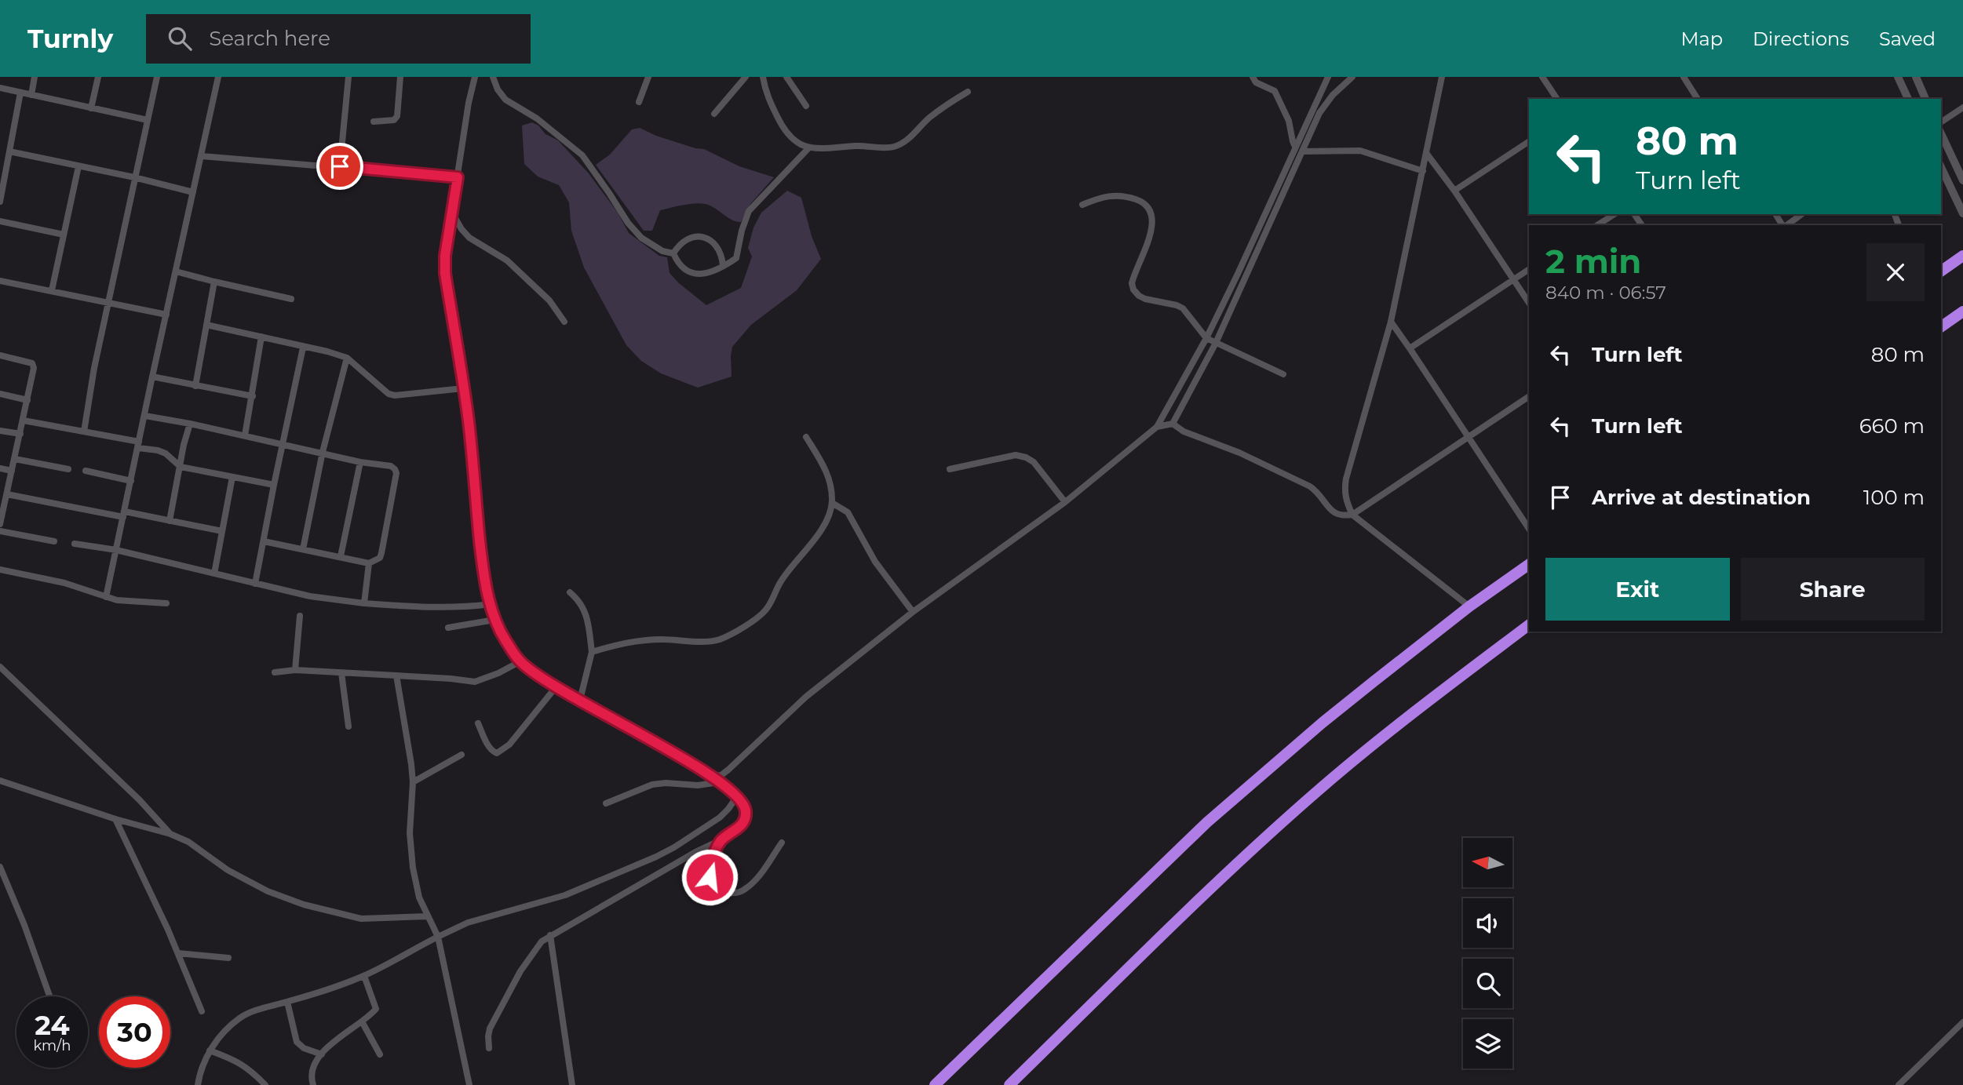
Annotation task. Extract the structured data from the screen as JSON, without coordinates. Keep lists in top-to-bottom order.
{
  "north": "left",
  "page": {
    "header": "Turnly",
    "search": "Search here",
    "nav": ["Map", "Directions", "Saved"],
    "turn": ["80 m", "Turn left"],
    "heading": ["2 min", "840 m · 06:57"],
    "list": [
      {
        "name": "Turn left",
        "value": "80 m"
      },
      {
        "name": "Turn left",
        "value": "660 m"
      },
      {
        "name": "Arrive at destination",
        "value": "100 m"
      }
    ],
    "buttons": ["Exit", "Share"],
    "speed": "24 km/h",
    "limit": "30"
  }
}
